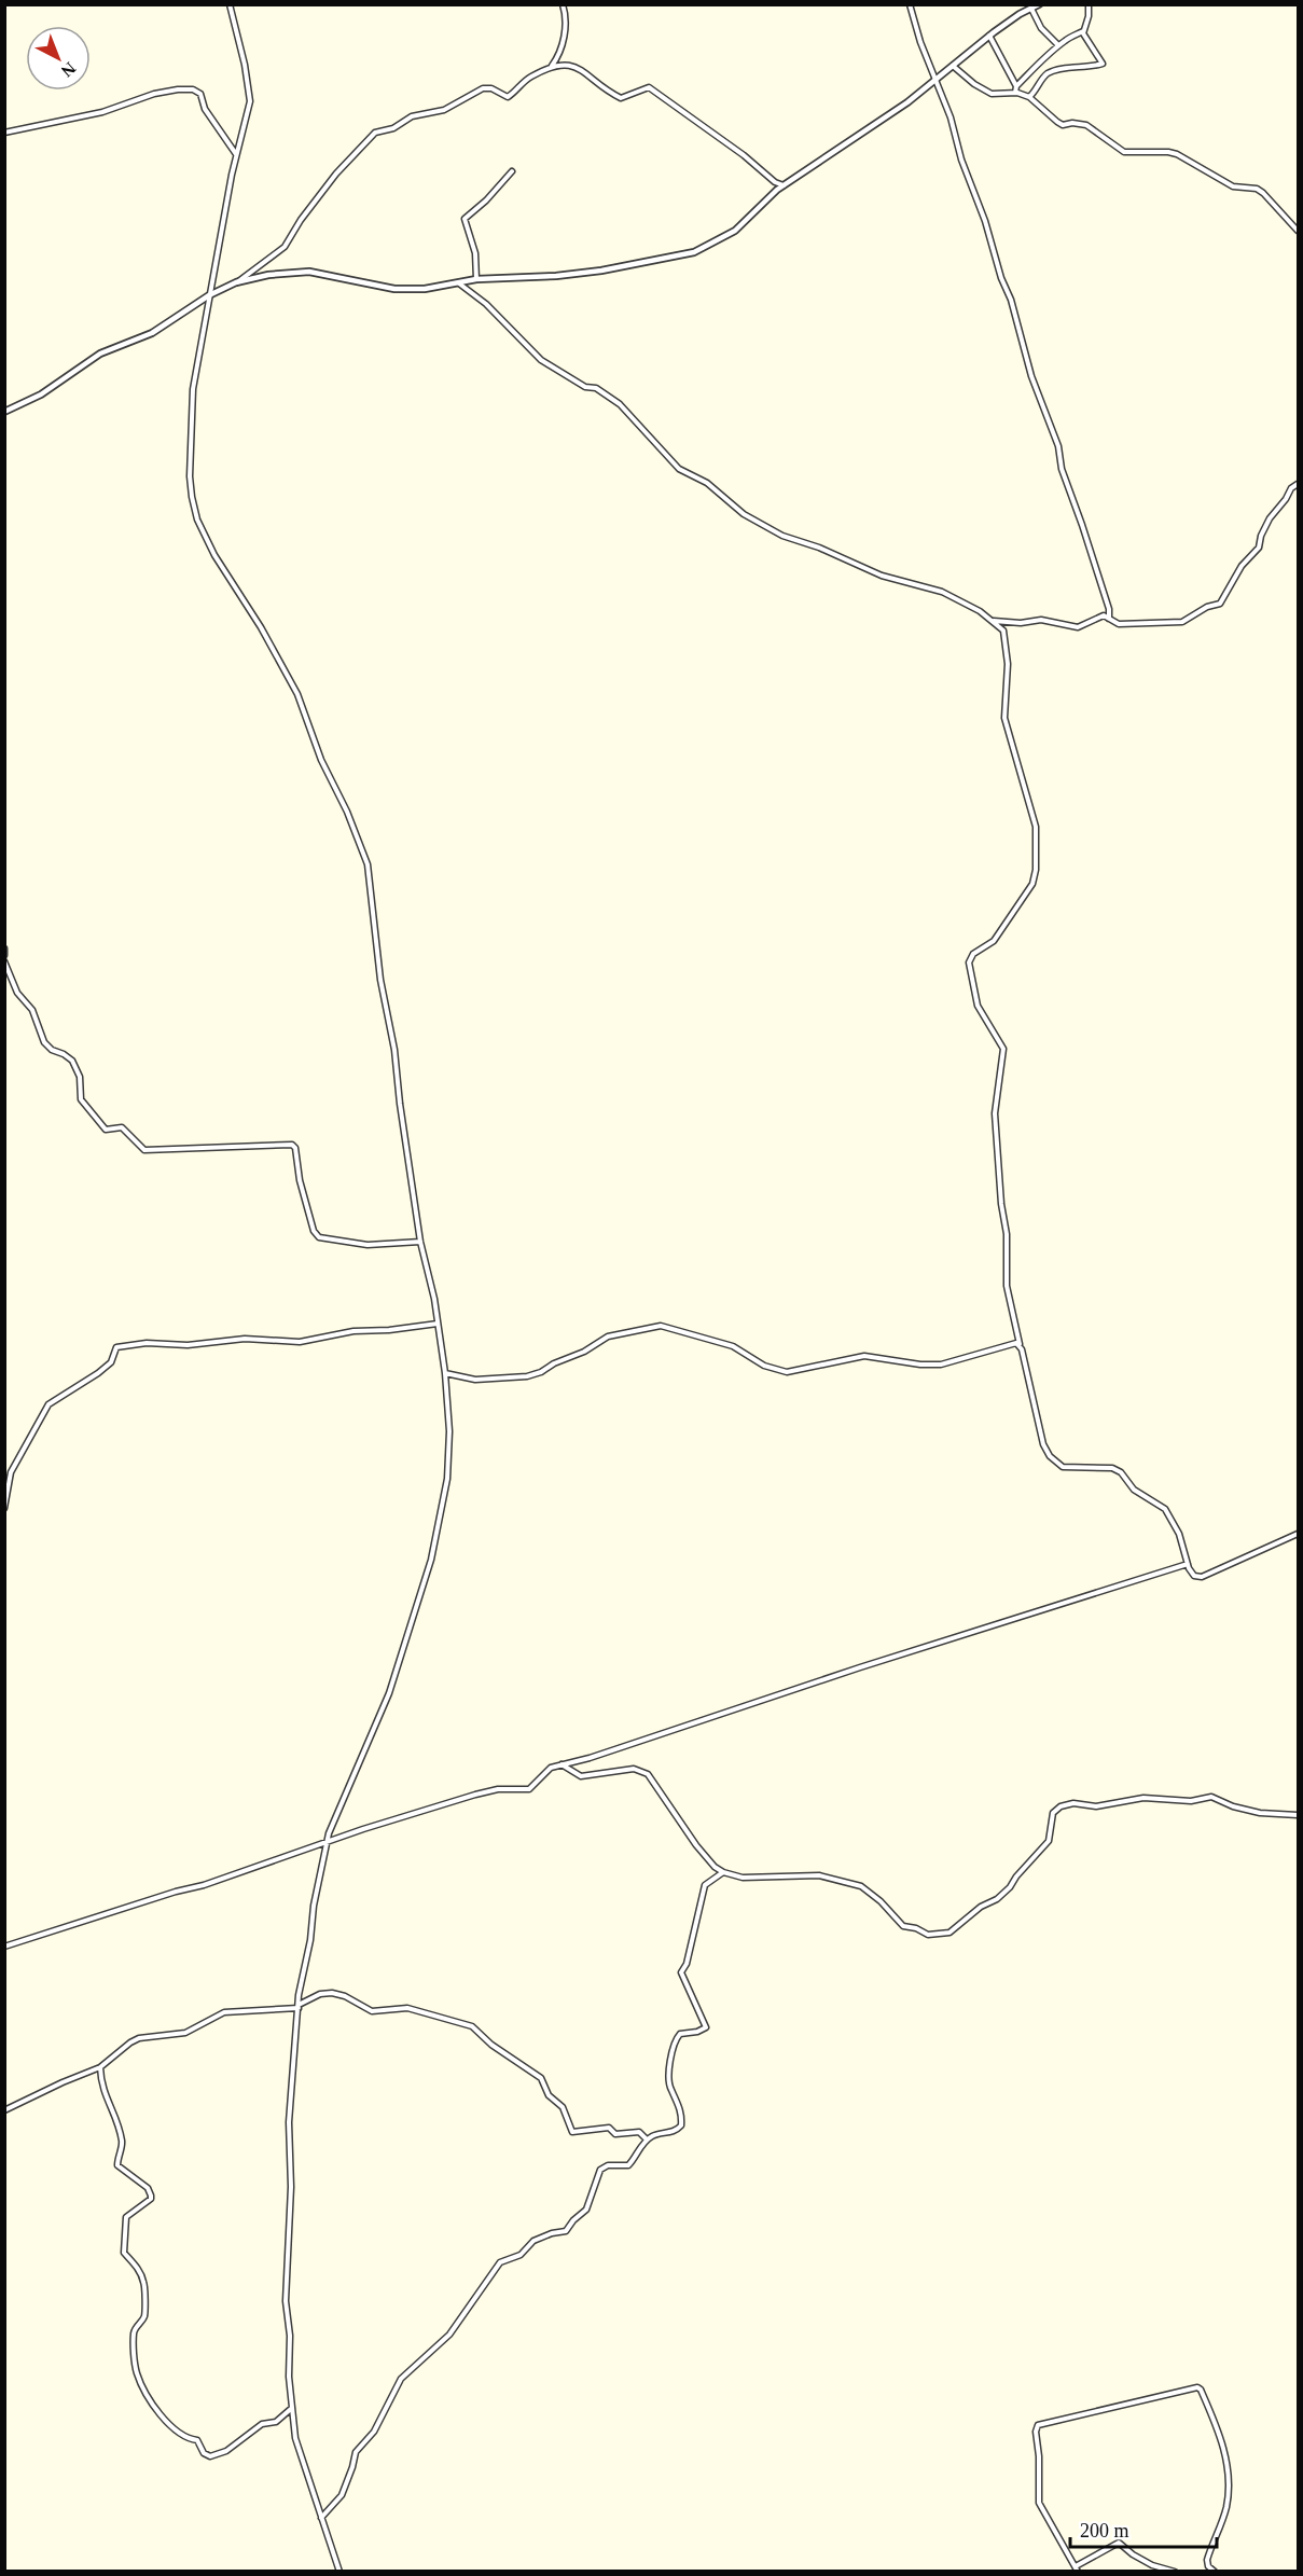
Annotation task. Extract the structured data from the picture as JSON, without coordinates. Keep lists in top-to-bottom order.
{
  "scale_bar": "200 m",
  "north": "bottom right"
}
